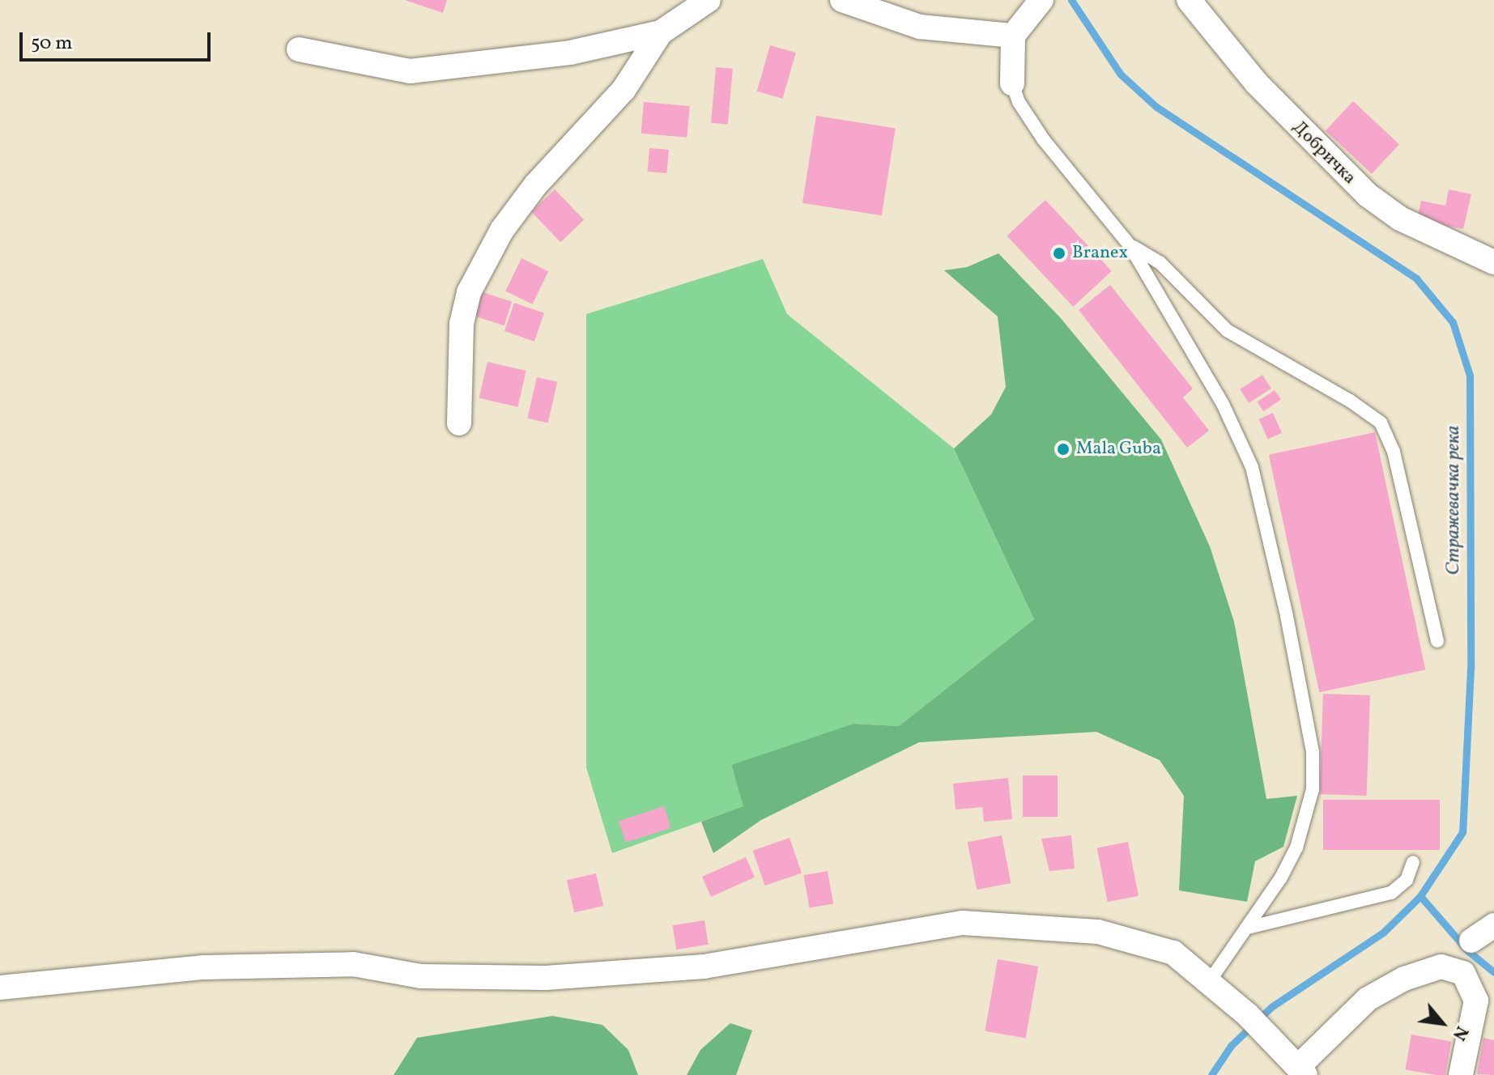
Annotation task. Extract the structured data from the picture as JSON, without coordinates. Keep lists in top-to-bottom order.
{
  "streets": {
    "street": ["Добричка"]
  },
  "water": ["Стражевачка река"],
  "places": ["Branex", "Mala Guba"],
  "scale_bar": "50 m",
  "north": "bottom right"
}
